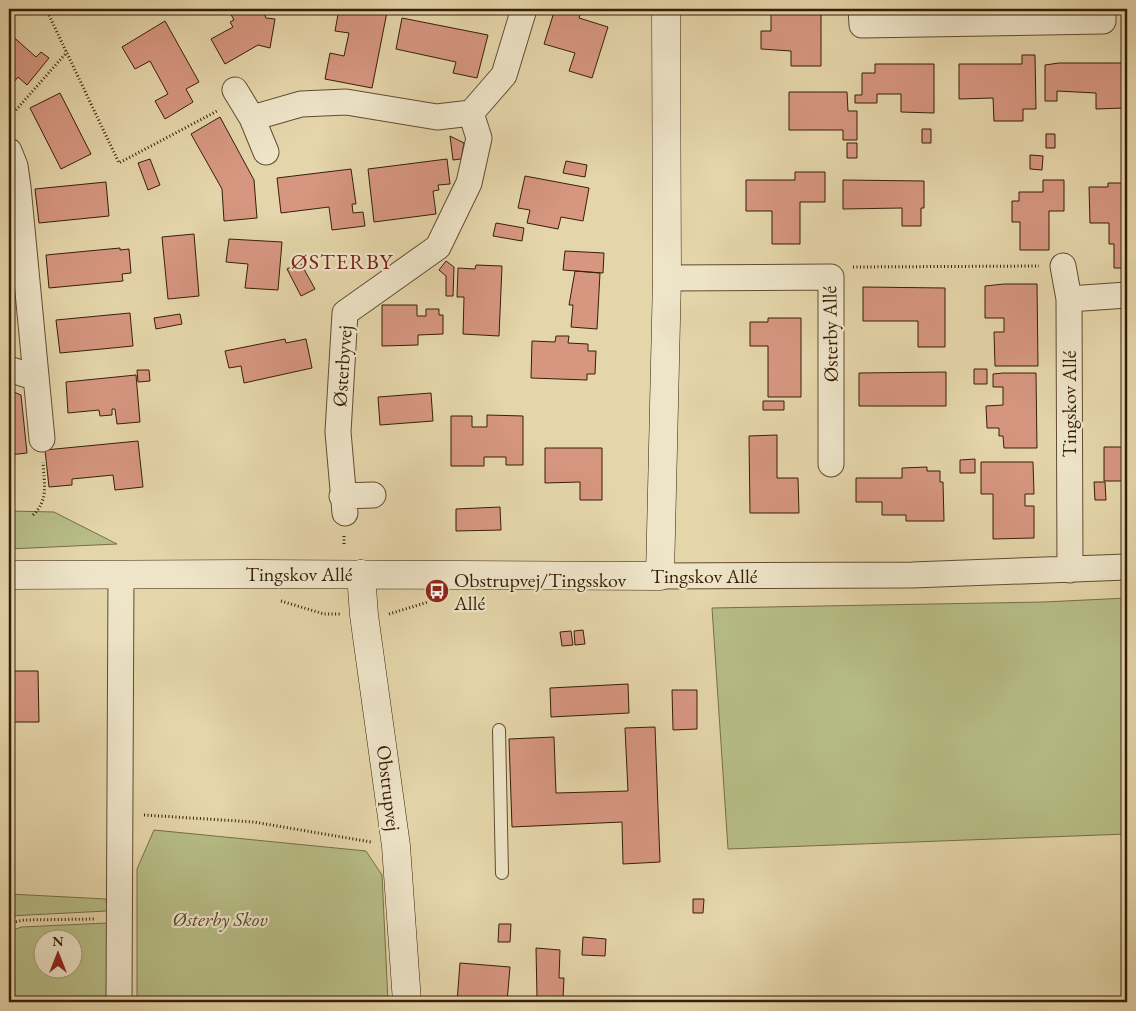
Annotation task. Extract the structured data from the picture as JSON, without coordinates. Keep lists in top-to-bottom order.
{
  "streets": {
    "street": [
      "Østerby Allé",
      "Østerbyvej",
      "Tingskov Allé",
      "Obstrupvej"
    ]
  },
  "crossings": [
    ["Tingskov Allé", "Obstrupvej"]
  ],
  "districts": ["ØSTERBY"],
  "parks": ["Østerby Skov"],
  "places": {
    "bus stop": ["Obstrupvej/Tingsskov Allé"]
  },
  "north": "top"
}
